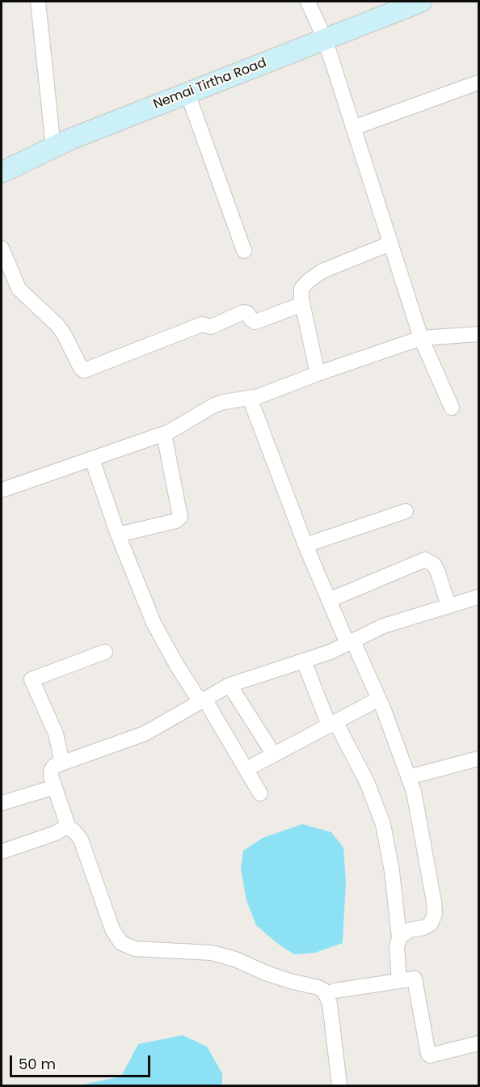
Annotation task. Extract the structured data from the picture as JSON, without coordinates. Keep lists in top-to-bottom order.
{
  "streets": {
    "street": ["Nemai Tirtha Road"]
  },
  "scale_bar": "50 m"
}
